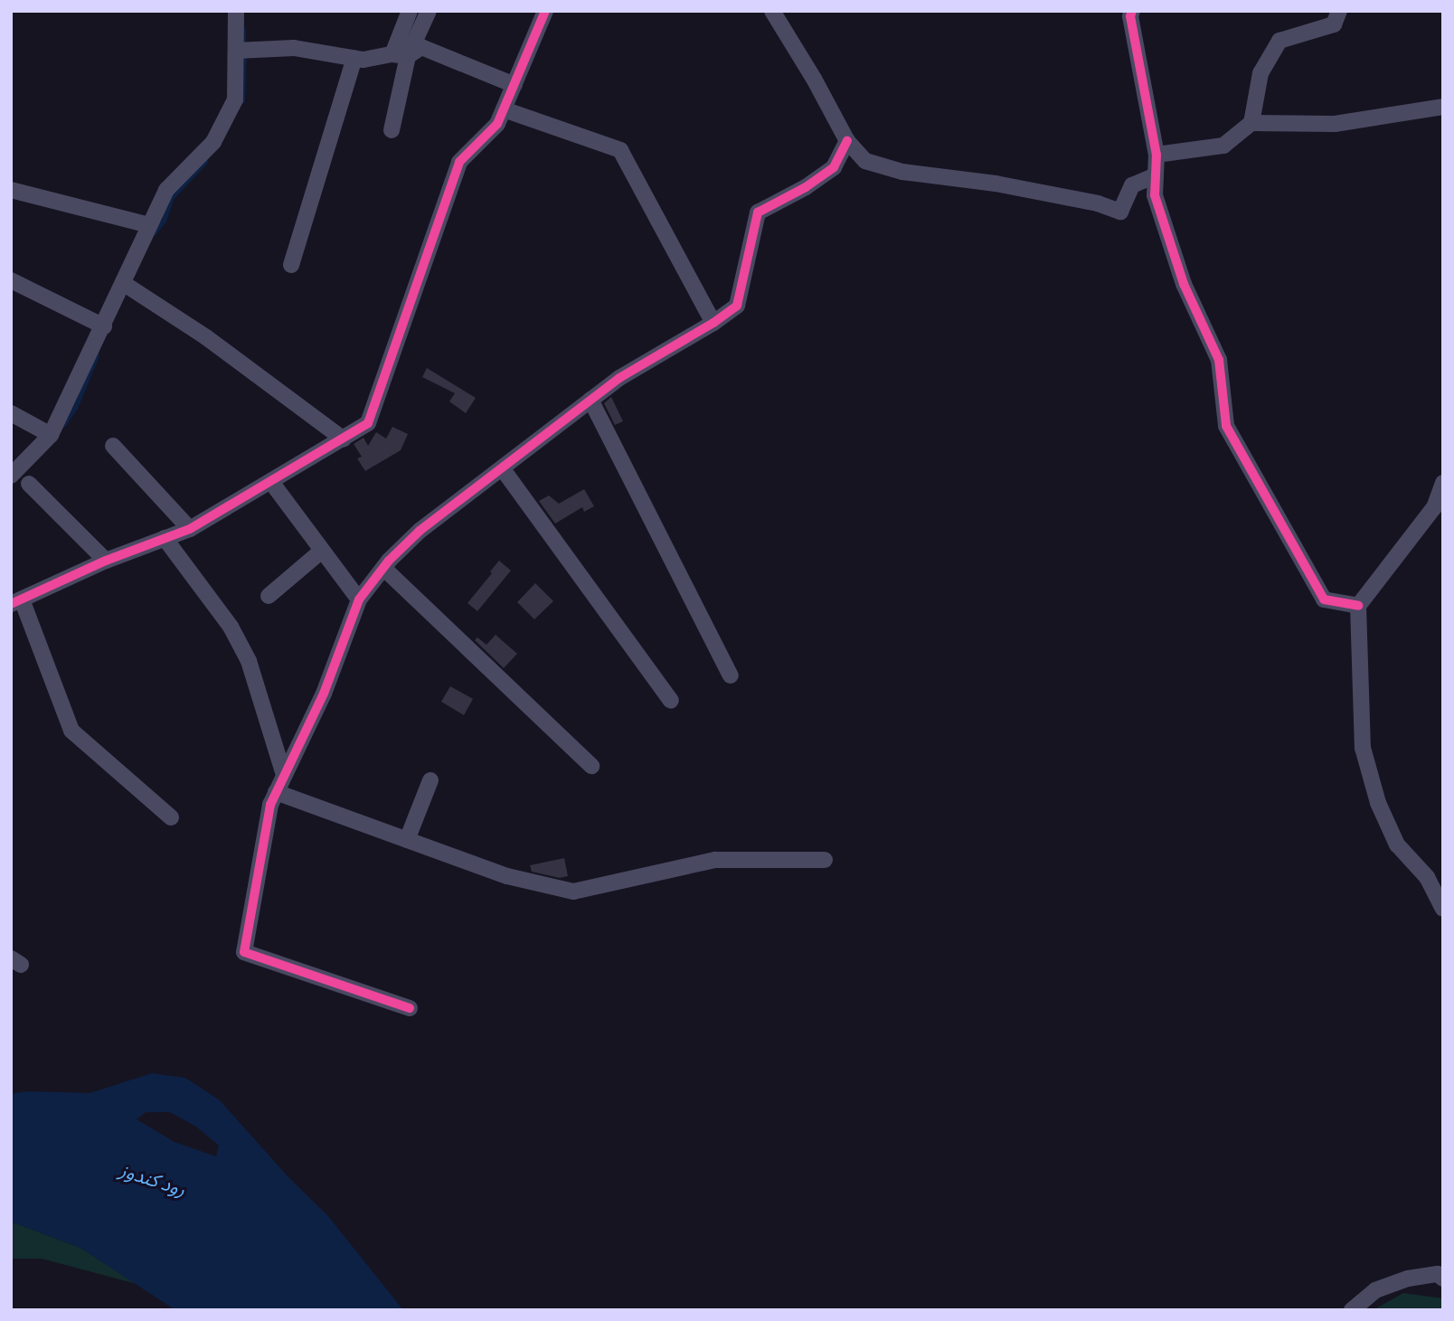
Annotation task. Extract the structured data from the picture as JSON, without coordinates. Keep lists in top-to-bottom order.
{
  "water": ["رود کندوز"]
}
